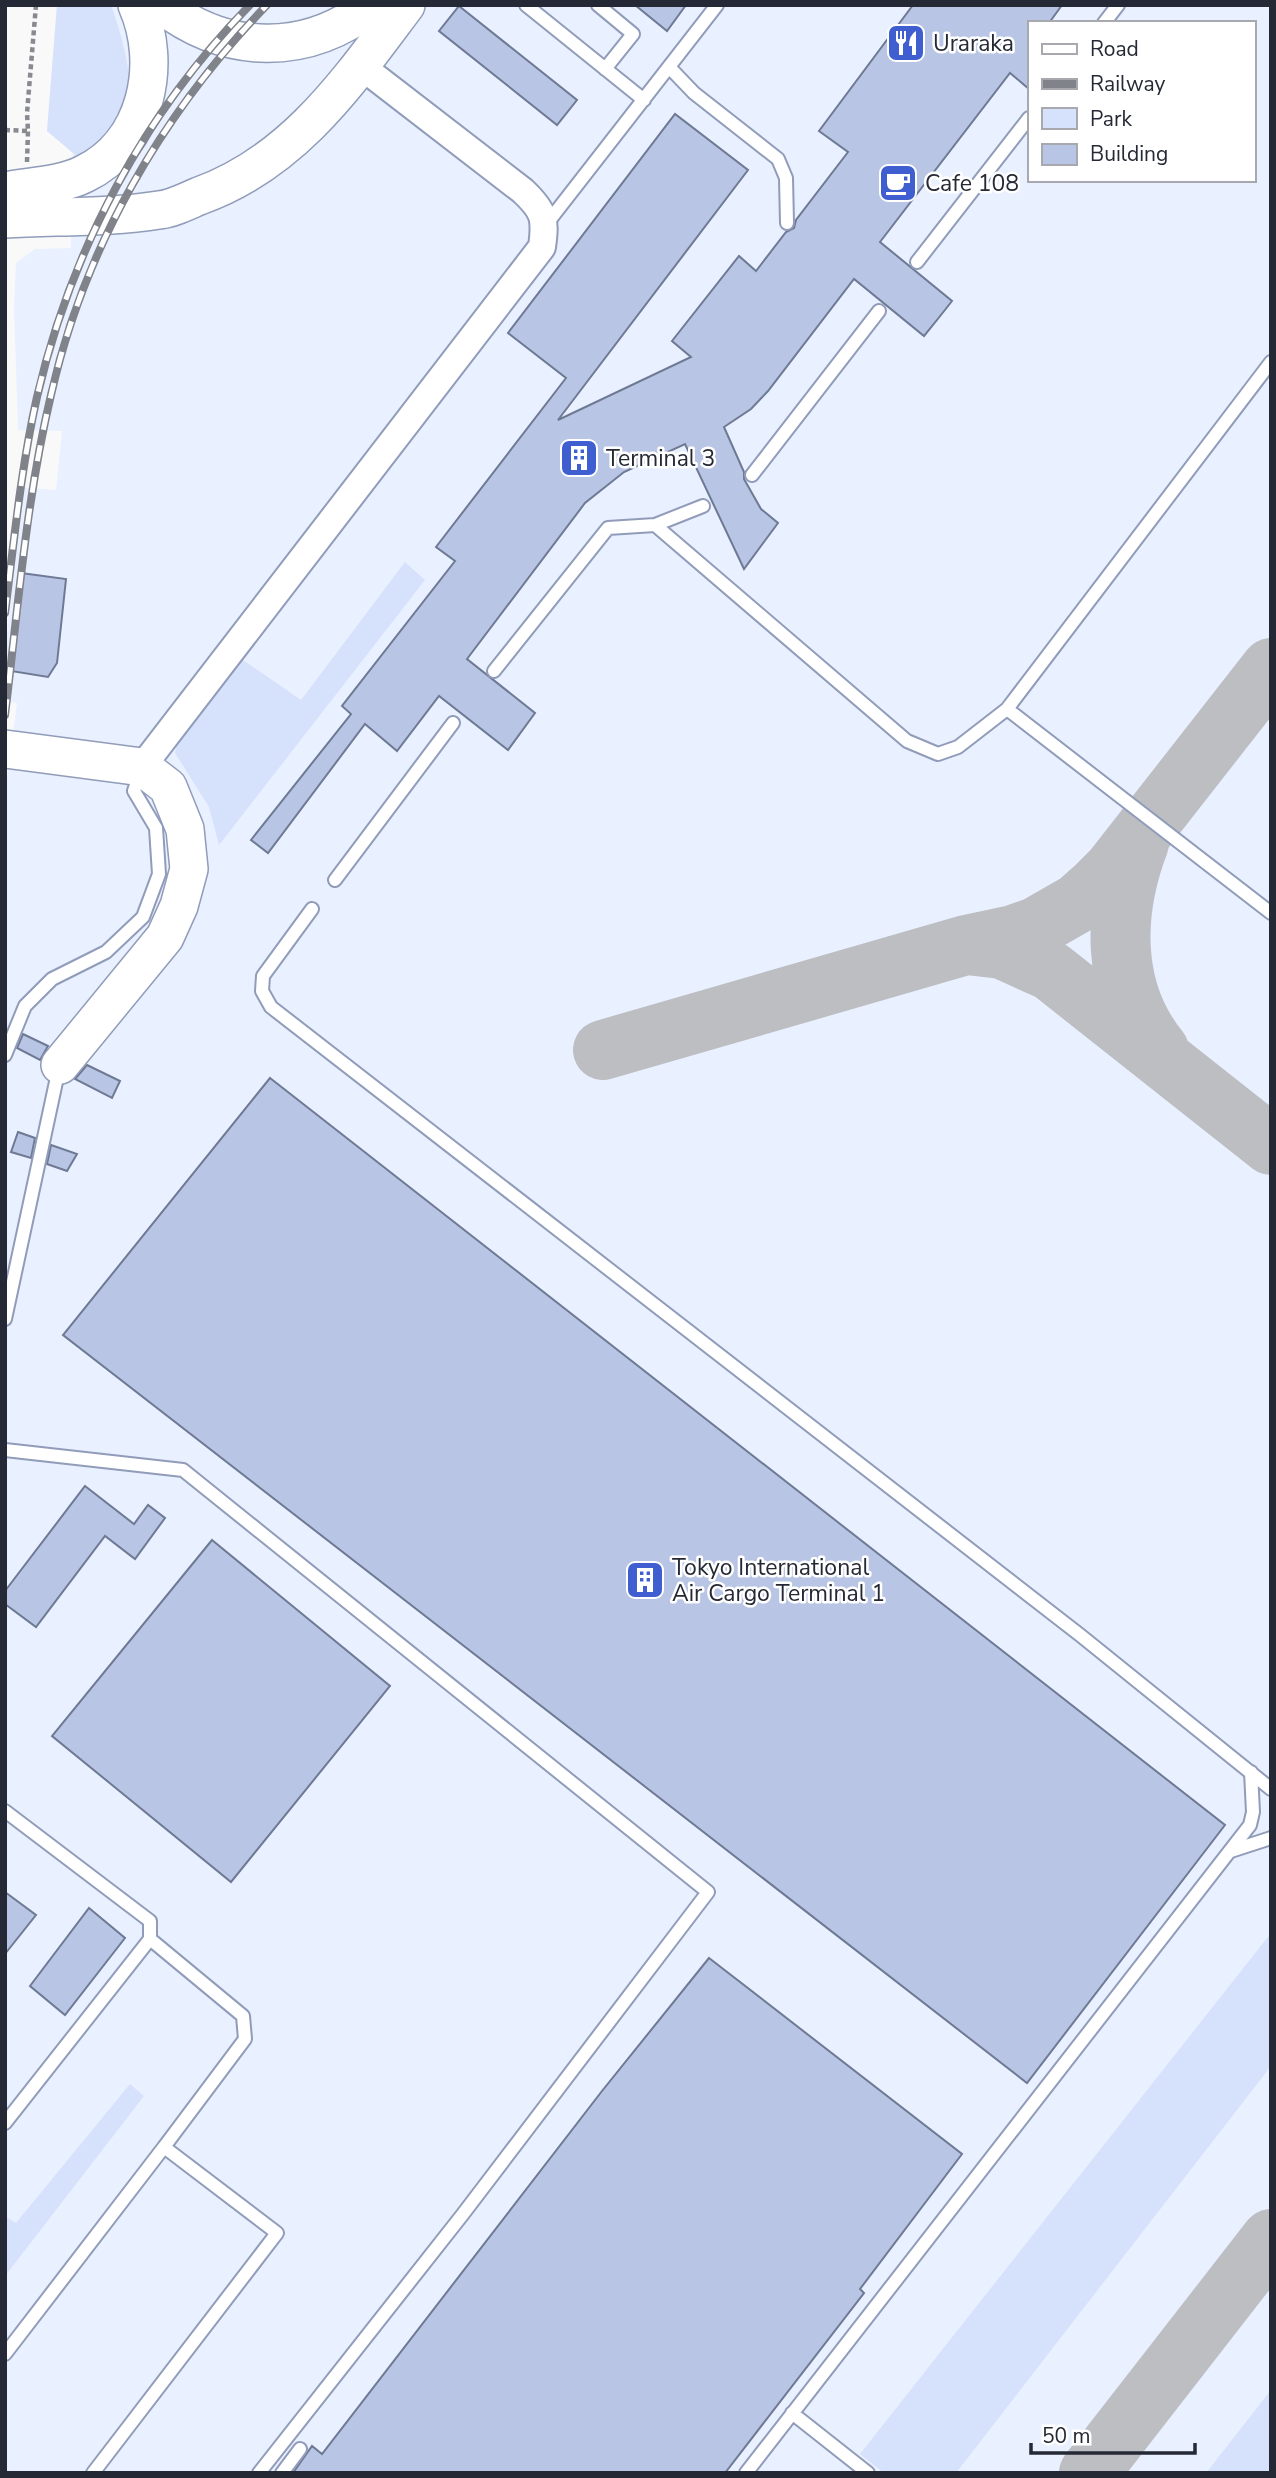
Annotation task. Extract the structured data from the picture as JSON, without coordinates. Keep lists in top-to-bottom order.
{
  "places": {
    "restaurant": ["Uraraka"],
    "cafe": ["Cafe 108"],
    "building": ["Terminal 3", "Tokyo International Air Cargo Terminal 1"]
  },
  "legend": [
    "Road",
    "Railway",
    "Park",
    "Building"
  ],
  "scale_bar": "50 m"
}
